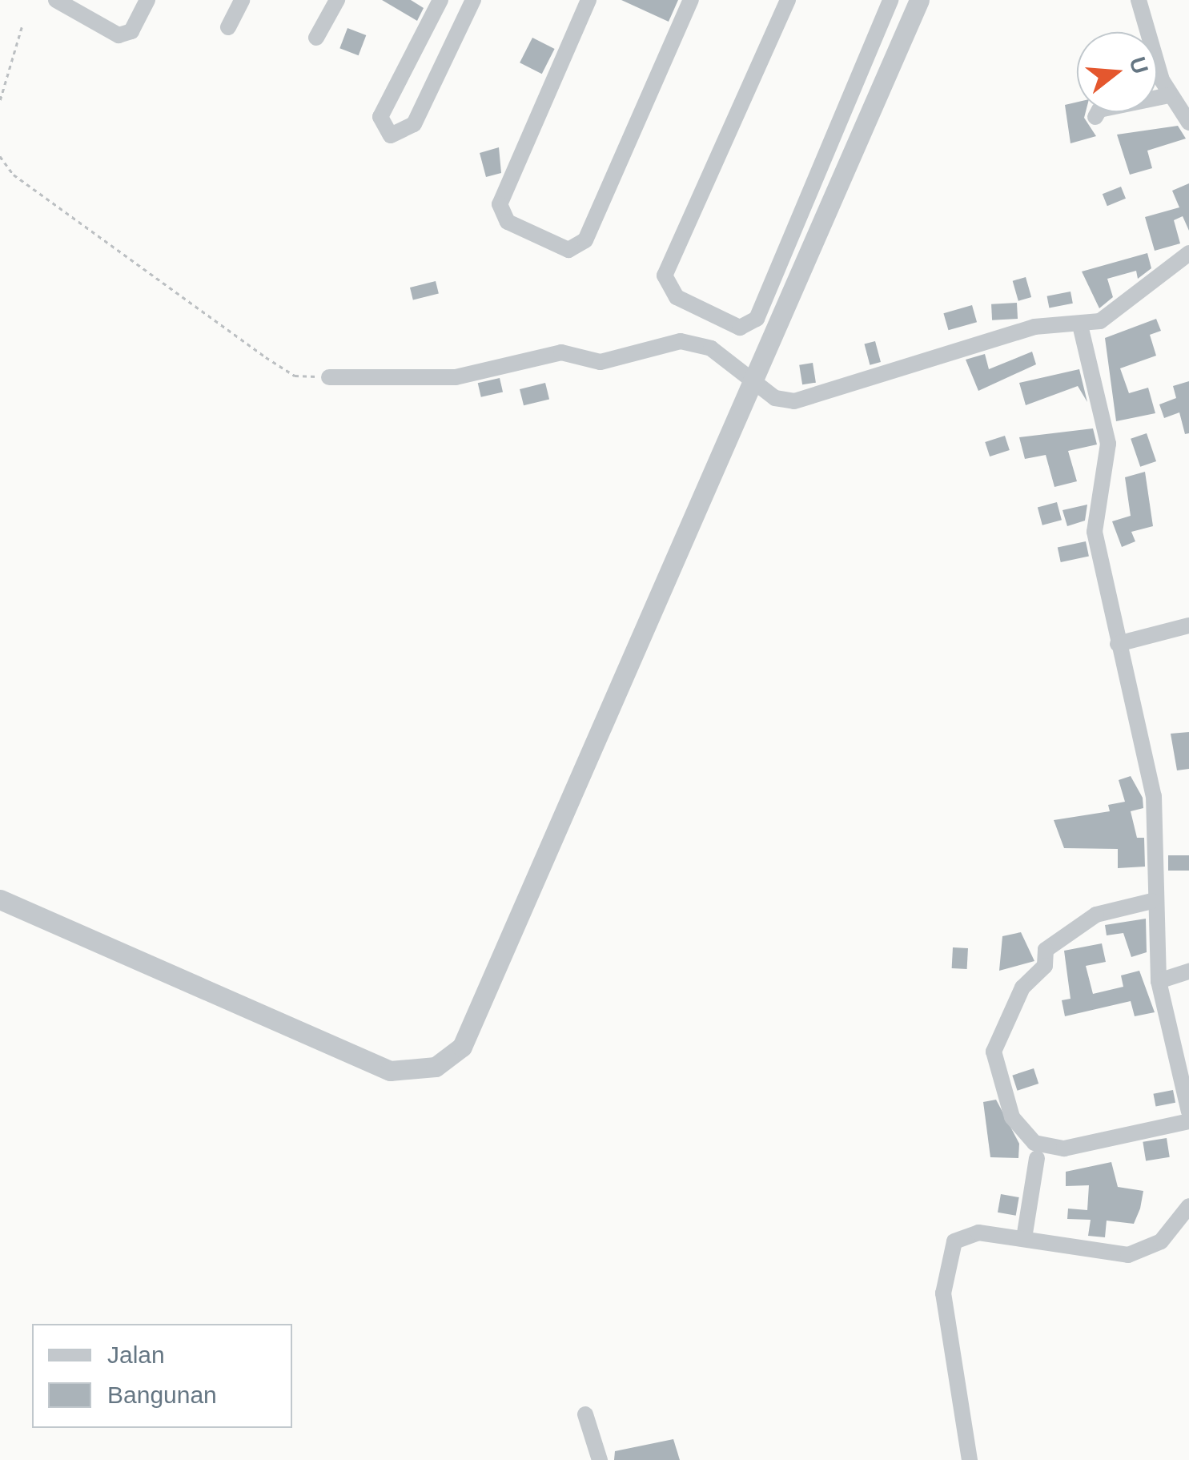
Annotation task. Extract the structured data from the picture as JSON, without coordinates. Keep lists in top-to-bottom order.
{
  "legend": ["Jalan", "Bangunan"],
  "north": "right"
}
